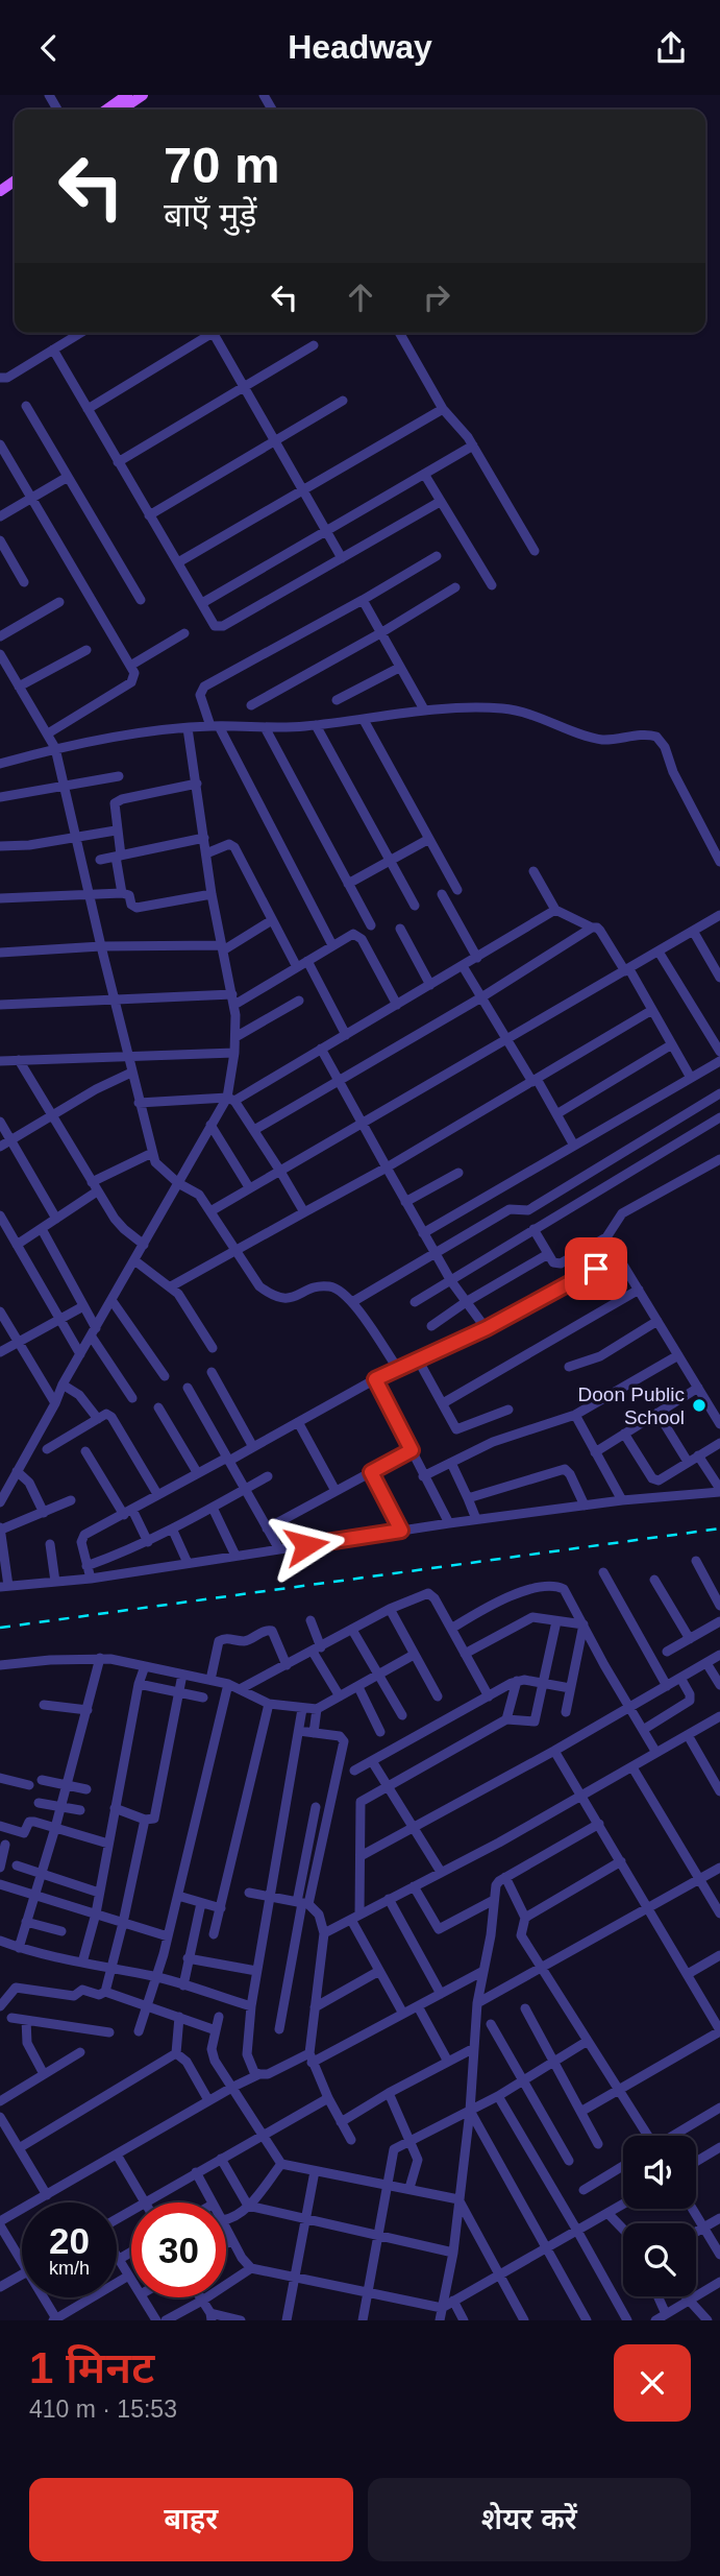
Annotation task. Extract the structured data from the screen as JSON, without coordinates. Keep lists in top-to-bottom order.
{
  "places": ["Doon Public School"],
  "page": {
    "header": "Headway",
    "turn": ["70 m", "बाएँ मुड़ें"],
    "speed": "20 km/h",
    "limit": "30",
    "heading": ["1 मिनट", "410 m · 15:53"],
    "buttons": ["बाहर", "शेयर करें"]
  }
}
